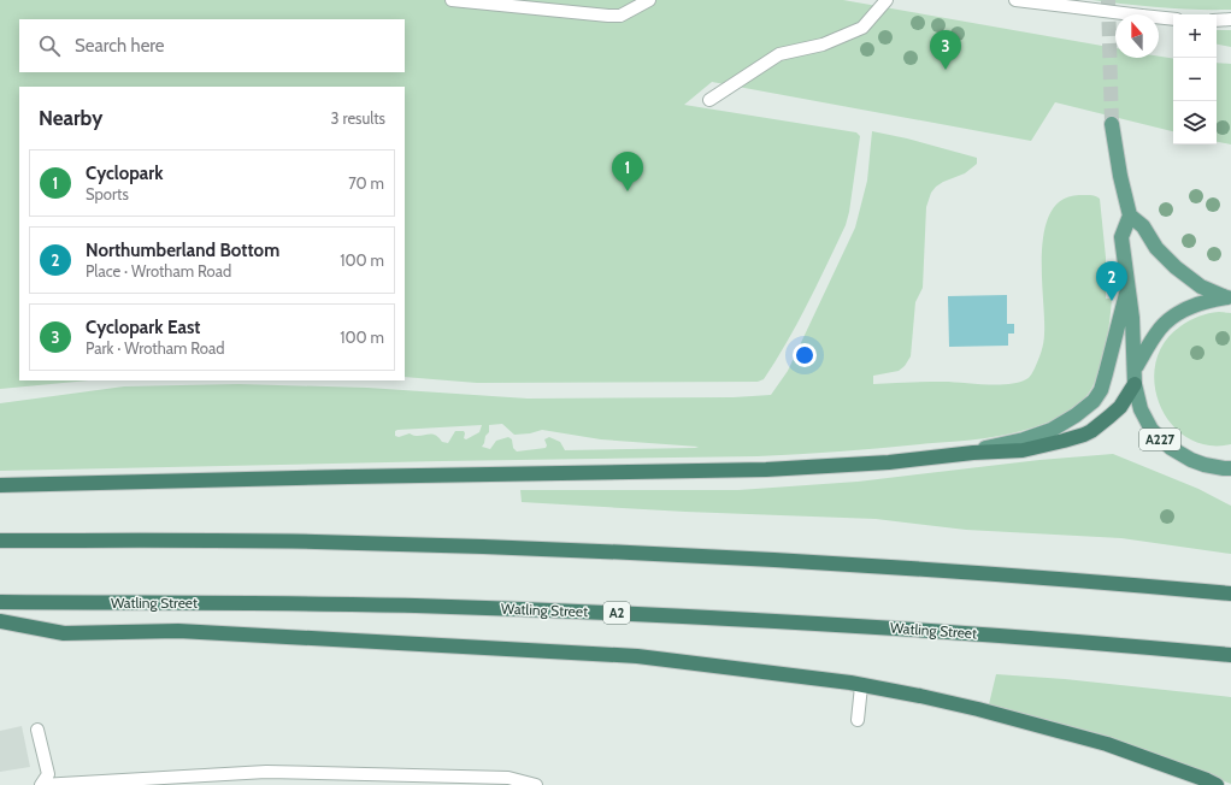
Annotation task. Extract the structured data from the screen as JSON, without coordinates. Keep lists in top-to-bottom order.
{
  "streets": {
    "highway": ["Watling Street", "A2"],
    "main road": ["A227"]
  },
  "north": "top",
  "page": {
    "map_buttons": ["+", "−"],
    "search": "Search here",
    "pins": ["3", "1", "2"],
    "heading": ["Nearby", "3 results"],
    "list": [
      {
        "mark": "1",
        "name": "Cyclopark",
        "note": "Sports",
        "value": "70 m"
      },
      {
        "mark": "2",
        "name": "Northumberland Bottom",
        "note": "Place · Wrotham Road",
        "value": "100 m"
      },
      {
        "mark": "3",
        "name": "Cyclopark East",
        "note": "Park · Wrotham Road",
        "value": "100 m"
      }
    ]
  }
}
